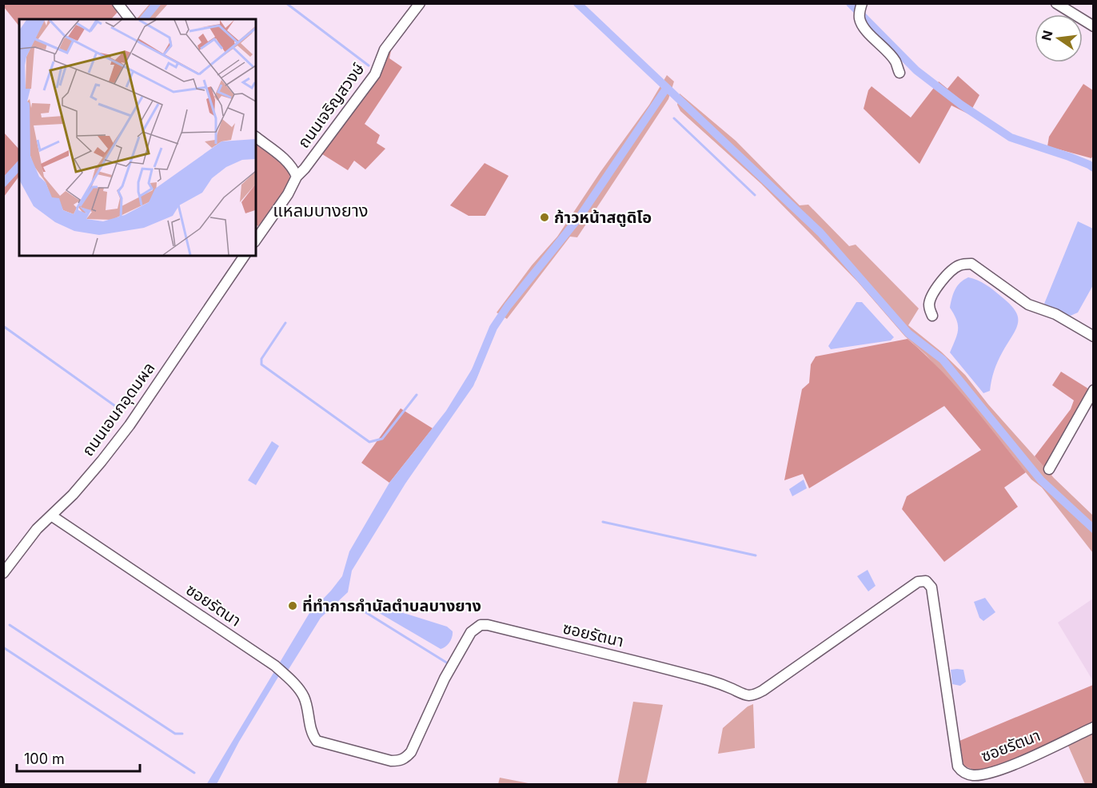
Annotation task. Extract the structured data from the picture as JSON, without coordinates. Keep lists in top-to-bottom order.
{
  "streets": {
    "street": ["ถนนเจริญสวงษ์", "ถนนเอนกอุดมผล", "ซอยรัตนา"]
  },
  "crossings": [
    ["ถนนเอนกอุดมผล", "ซอยรัตนา"]
  ],
  "districts": ["แหลมบางยาง"],
  "places": ["ก้าวหน้าสตูดิโอ", "ที่ทำการกำนัลตำบลบางยาง"],
  "scale_bar": "100 m",
  "north": "left"
}
